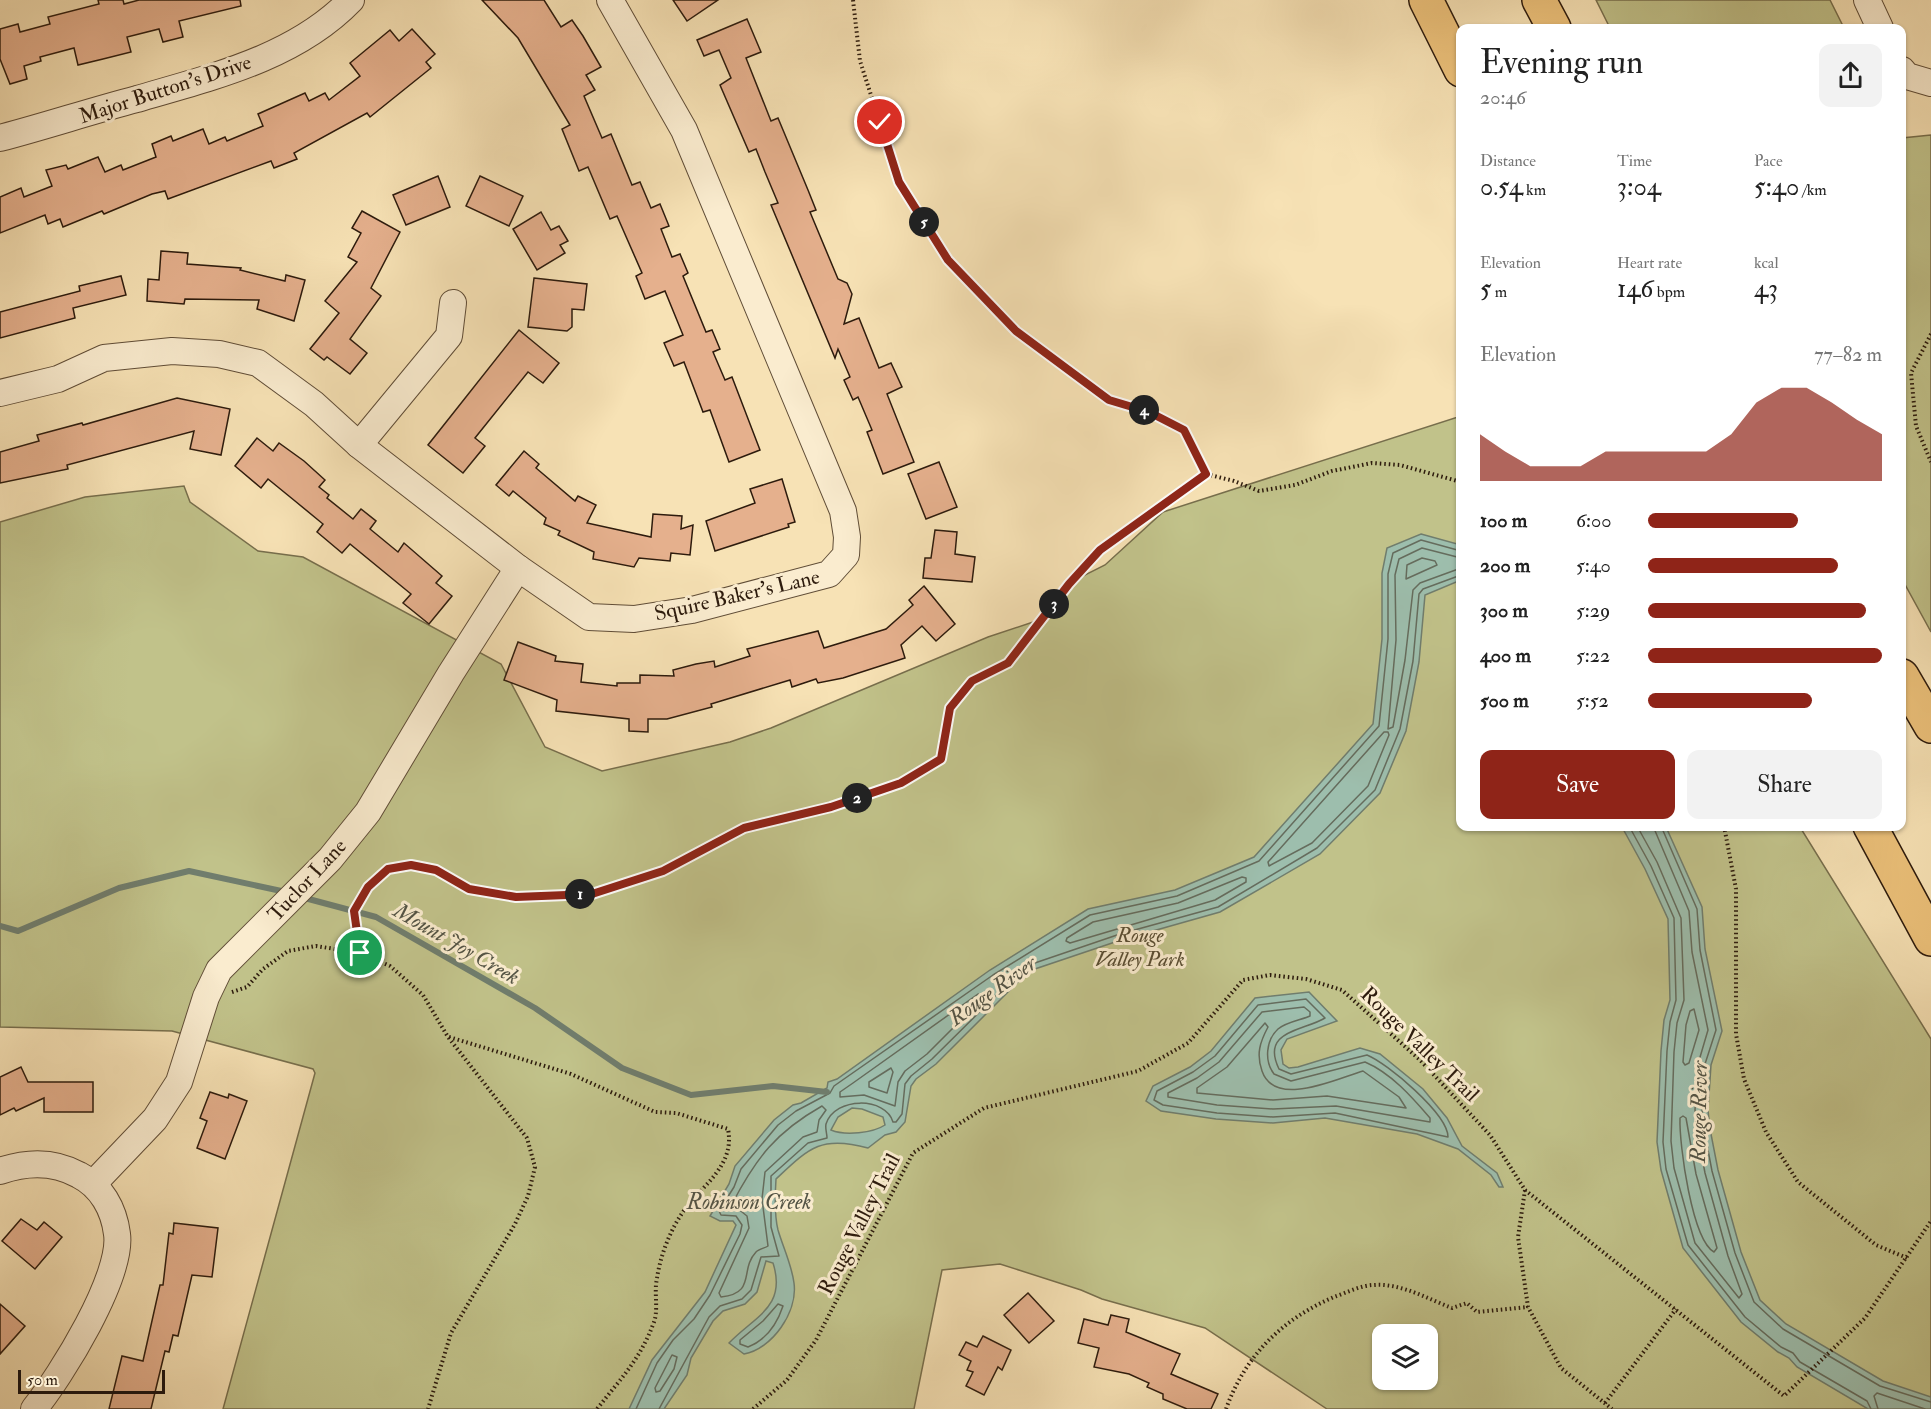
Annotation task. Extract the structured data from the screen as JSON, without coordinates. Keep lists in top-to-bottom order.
{
  "streets": {
    "street": ["Major Button's Drive", "Squire Baker's Lane", "Tuclor Lane"],
    "path": ["Rouge Valley Trail"]
  },
  "crossings": [
    ["Squire Baker's Lane", "Tuclor Lane"]
  ],
  "water": ["Mount Joy Creek", "Rouge River", "Robinson Creek"],
  "parks": ["Rouge Valley Park"],
  "scale_bar": "50 m",
  "page": {
    "heading": ["Evening run", "20:46"],
    "stats": [
      ["Distance", "0.54 km"],
      ["Time", "3:04"],
      ["Pace", "5:40 /km"],
      ["Elevation", "5 m"],
      ["Heart rate", "146 bpm"],
      ["kcal", "43"]
    ],
    "pins": [
      "5",
      "4",
      "3",
      "2",
      "1"
    ],
    "chart": ["Elevation", "77–82 m"],
    "list": [
      {
        "name": "100 m",
        "note": "6:00"
      },
      {
        "name": "200 m",
        "note": "5:40"
      },
      {
        "name": "300 m",
        "note": "5:29"
      },
      {
        "name": "400 m",
        "note": "5:22"
      },
      {
        "name": "500 m",
        "note": "5:52"
      }
    ],
    "buttons": ["Save", "Share"],
    "scale": "50 m"
  }
}
